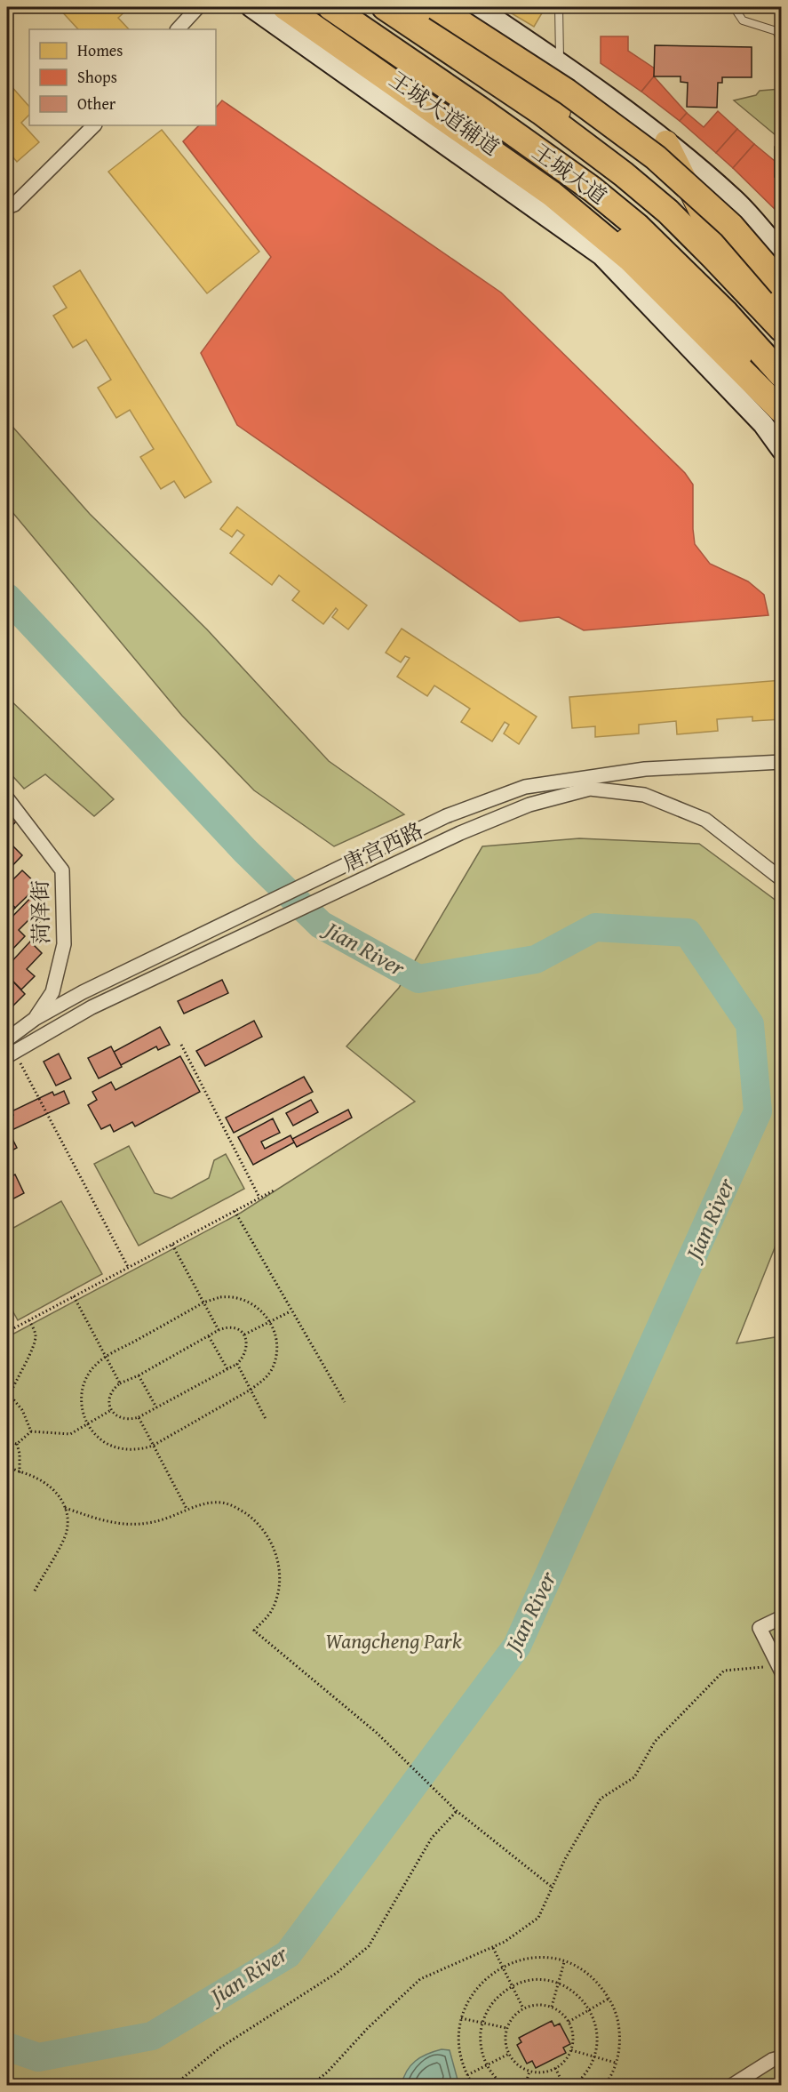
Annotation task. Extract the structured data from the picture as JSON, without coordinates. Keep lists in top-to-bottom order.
{
  "streets": {
    "highway": ["王城大道"],
    "main road": ["王城大道辅道"],
    "street": ["唐宫西路", "菏泽街"]
  },
  "crossings": [
    ["唐宫西路", "菏泽街"]
  ],
  "water": ["Jian River"],
  "parks": ["Wangcheng Park"],
  "legend": ["Homes", "Shops", "Other"]
}
